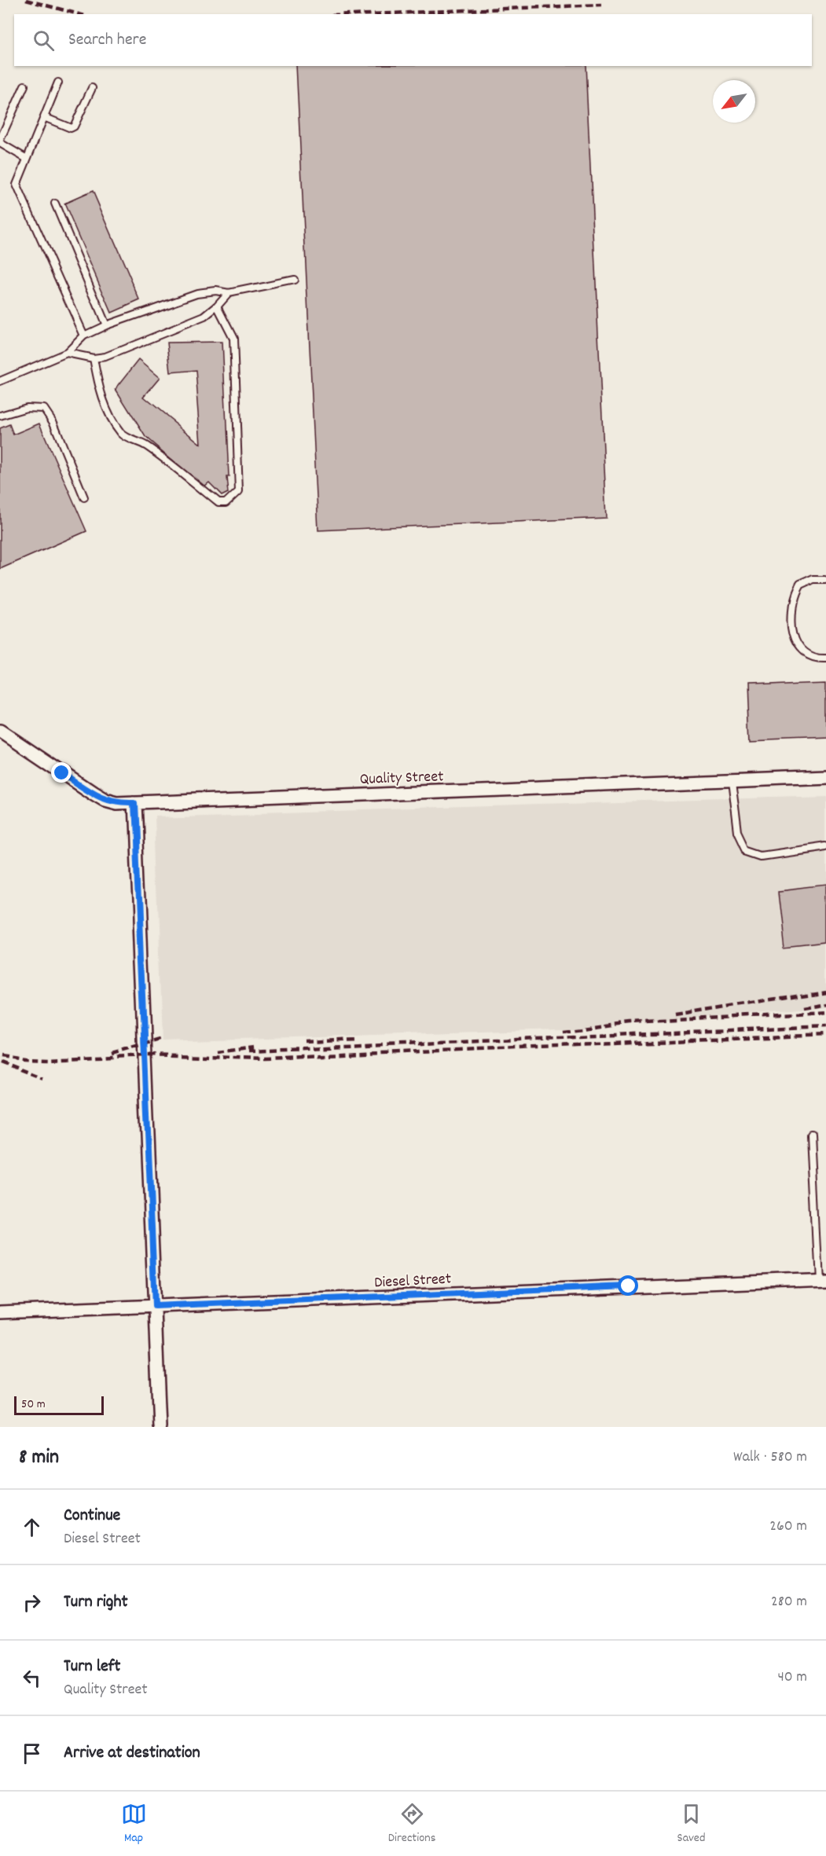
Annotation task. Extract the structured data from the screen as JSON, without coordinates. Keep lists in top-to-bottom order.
{
  "streets": {
    "street": ["Quality Street", "Diesel Street"]
  },
  "scale_bar": "50 m",
  "north": "bottom left",
  "page": {
    "search": "Search here",
    "scale": "50 m",
    "heading": ["8 min", "Walk · 580 m"],
    "list": [
      ["Continue", "Diesel Street", "260 m"],
      ["Turn right", "280 m"],
      ["Turn left", "Quality Street", "40 m"],
      "Arrive at destination"
    ],
    "nav": ["Map", "Directions", "Saved"]
  }
}
